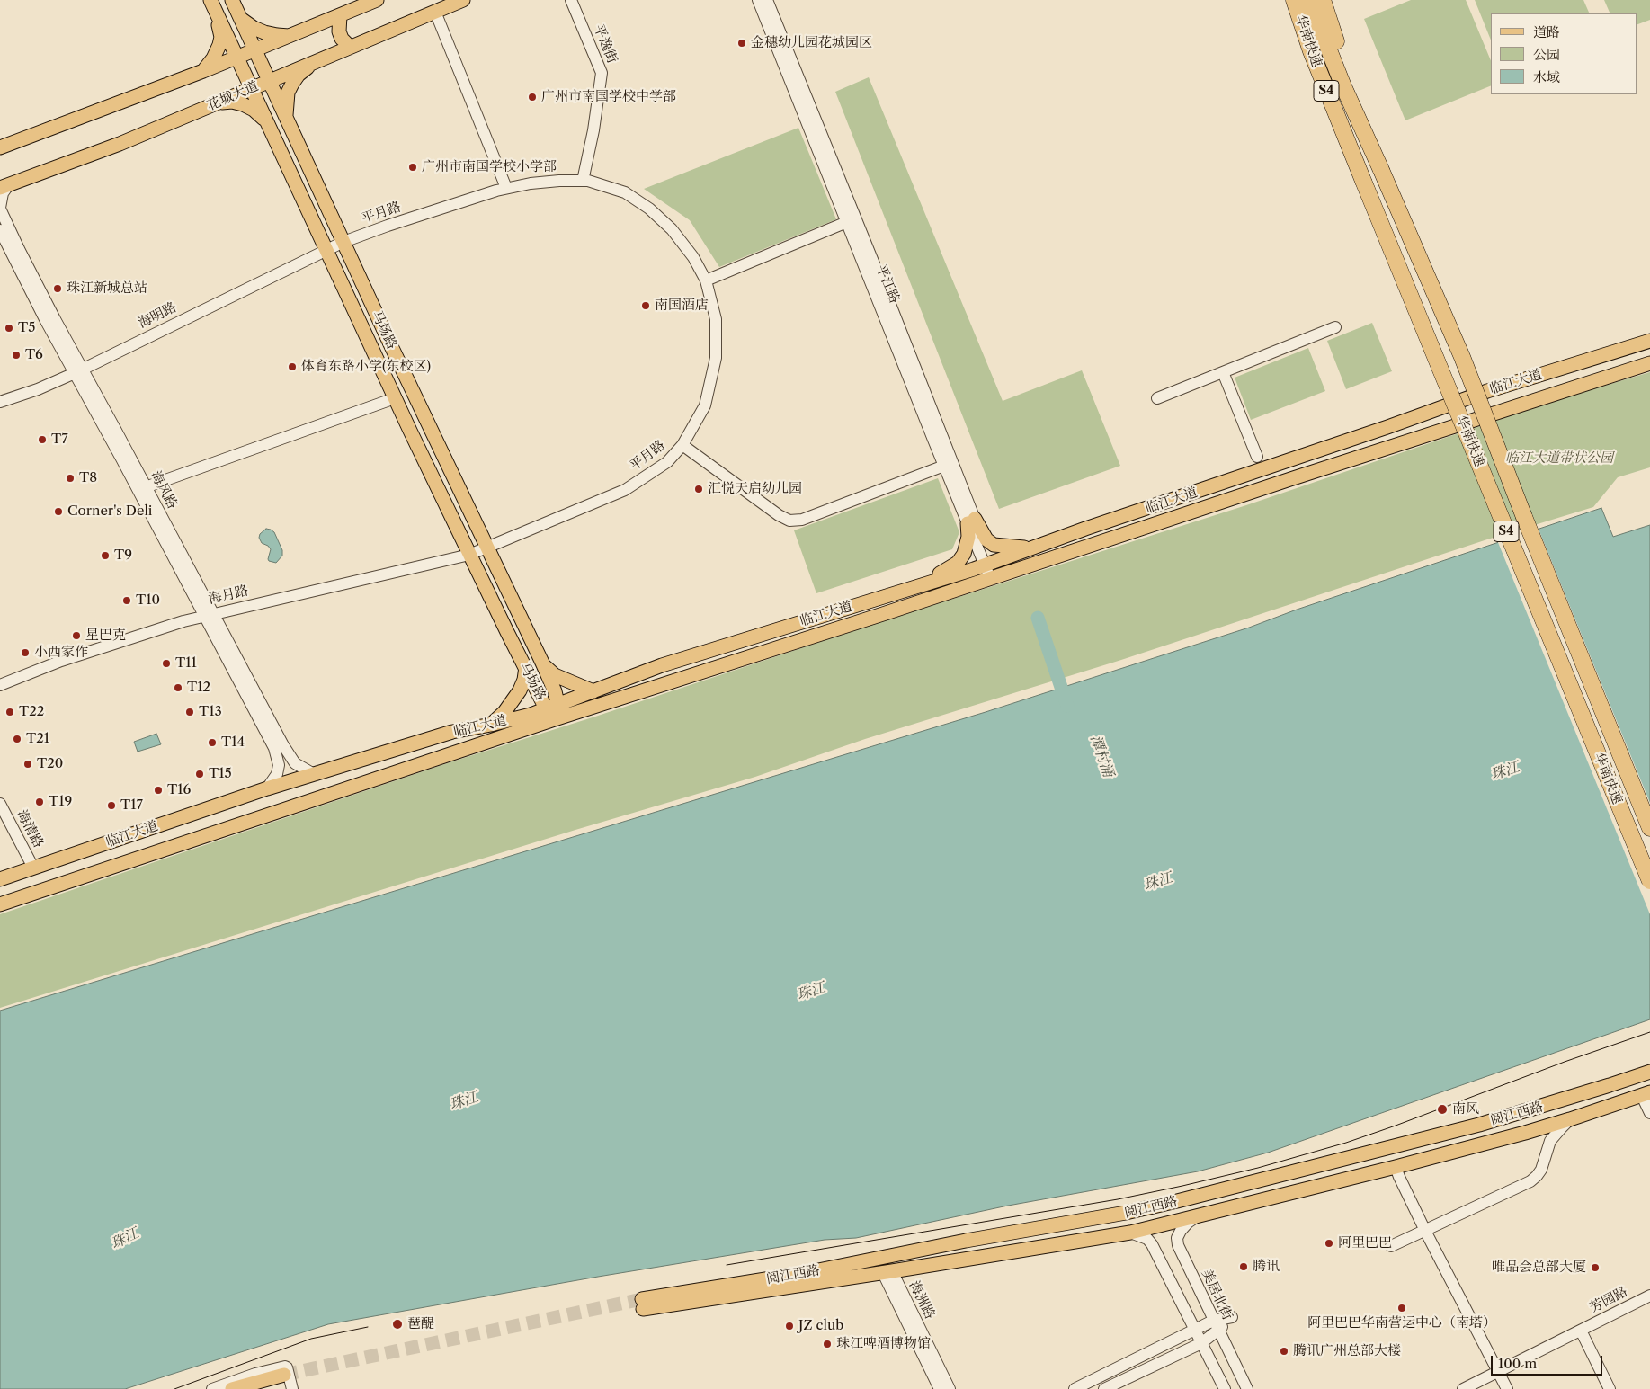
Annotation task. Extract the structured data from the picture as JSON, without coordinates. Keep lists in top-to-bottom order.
{
  "streets": {
    "highway": ["华南快速", "S4"],
    "main road": [
      "花城大道",
      "马场路",
      "临江大道",
      "阅江西路"
    ],
    "street": [
      "平逸街",
      "平月路",
      "平江路",
      "海明路",
      "海风路",
      "海月路",
      "海清路",
      "美居北街",
      "海洲路",
      "芳园路"
    ]
  },
  "crossings": [
    ["平逸街", "平月路"],
    ["花城大道", "马场路"],
    ["花城大道", "海风路"],
    ["平月路", "海明路"],
    ["平月路", "马场路"],
    ["平月路", "海月路"],
    ["平江路", "临江大道"],
    ["海明路", "马场路"],
    ["海明路", "海风路"],
    ["马场路", "临江大道"],
    ["马场路", "海月路"],
    ["临江大道", "海风路"],
    ["临江大道", "海清路"],
    ["海风路", "海月路"],
    ["阅江西路", "美居北街"],
    ["阅江西路", "海洲路"]
  ],
  "water": ["潭村涌", "珠江"],
  "parks": ["临江大道带状公园"],
  "places": [
    "金穗幼儿园花城园区",
    "广州市南国学校中学部",
    "广州市南国学校小学部",
    "珠江新城总站",
    "南国酒店",
    "T5",
    "T6",
    "体育东路小学(东校区)",
    "T7",
    "T8",
    "汇悦天启幼儿园",
    "Corner's Deli",
    "T9",
    "T10",
    "星巴克",
    "小西家作",
    "T11",
    "T12",
    "T22",
    "T13",
    "T21",
    "T14",
    "T20",
    "T15",
    "T16",
    "T19",
    "T17",
    "南风",
    "阿里巴巴",
    "腾讯",
    "唯品会总部大厦",
    "阿里巴巴华南营运中心（南塔）",
    "琶醍",
    "JZ club",
    "珠江啤酒博物馆",
    "腾讯广州总部大楼"
  ],
  "legend": ["道路", "公园", "水域"],
  "scale_bar": "100 m"
}
